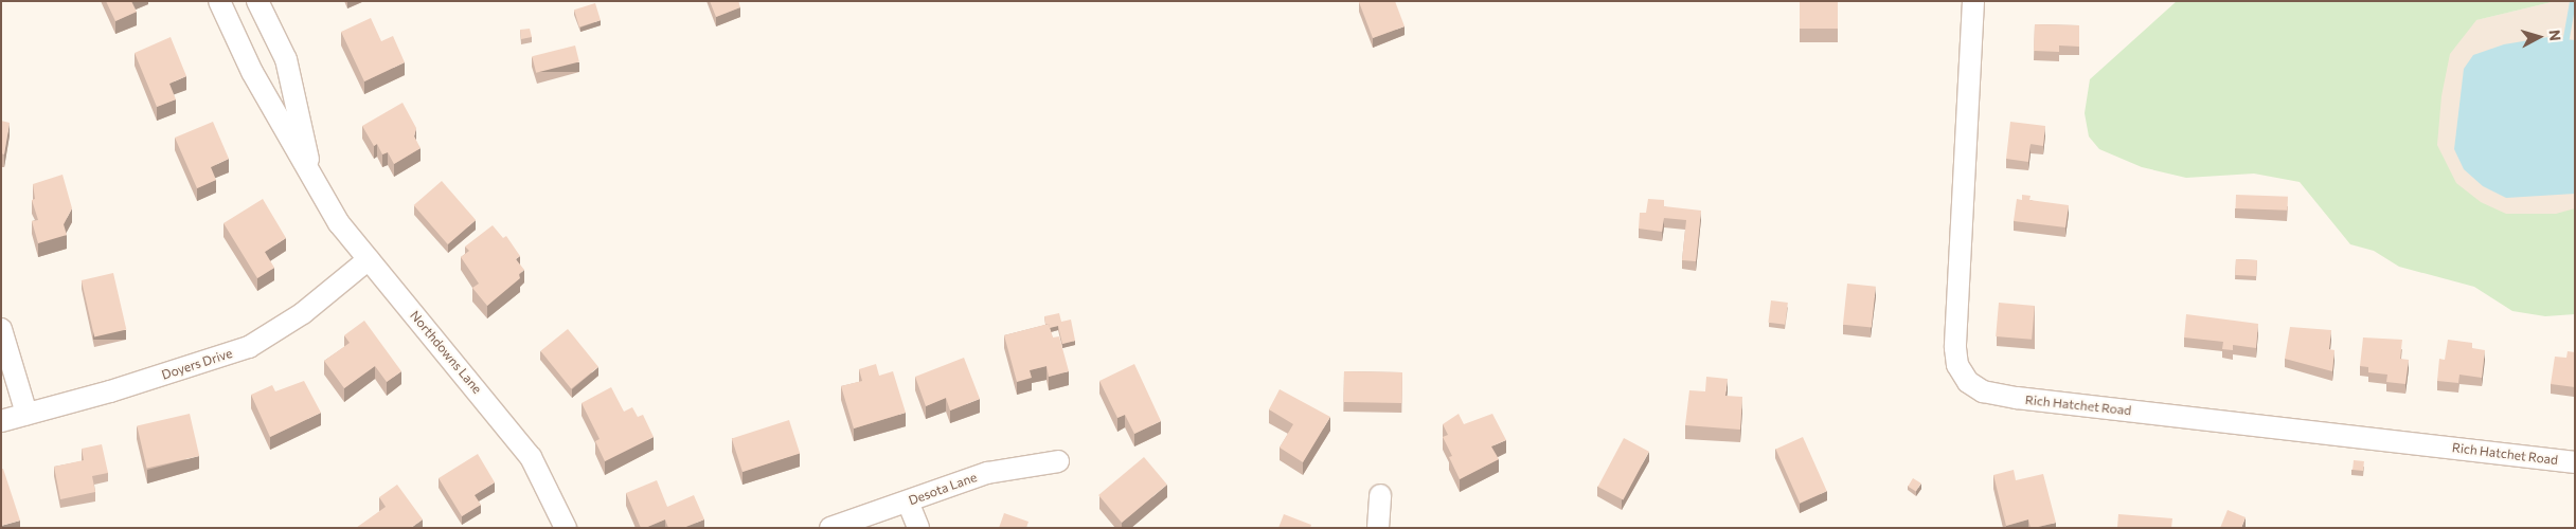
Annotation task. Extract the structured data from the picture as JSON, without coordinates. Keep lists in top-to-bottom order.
{
  "streets": {
    "street": [
      "Northdowns Lane",
      "Doyers Drive",
      "Rich Hatchet Road",
      "Desota Lane"
    ]
  },
  "crossings": [
    ["Northdowns Lane", "Doyers Drive"]
  ],
  "north": "right"
}
